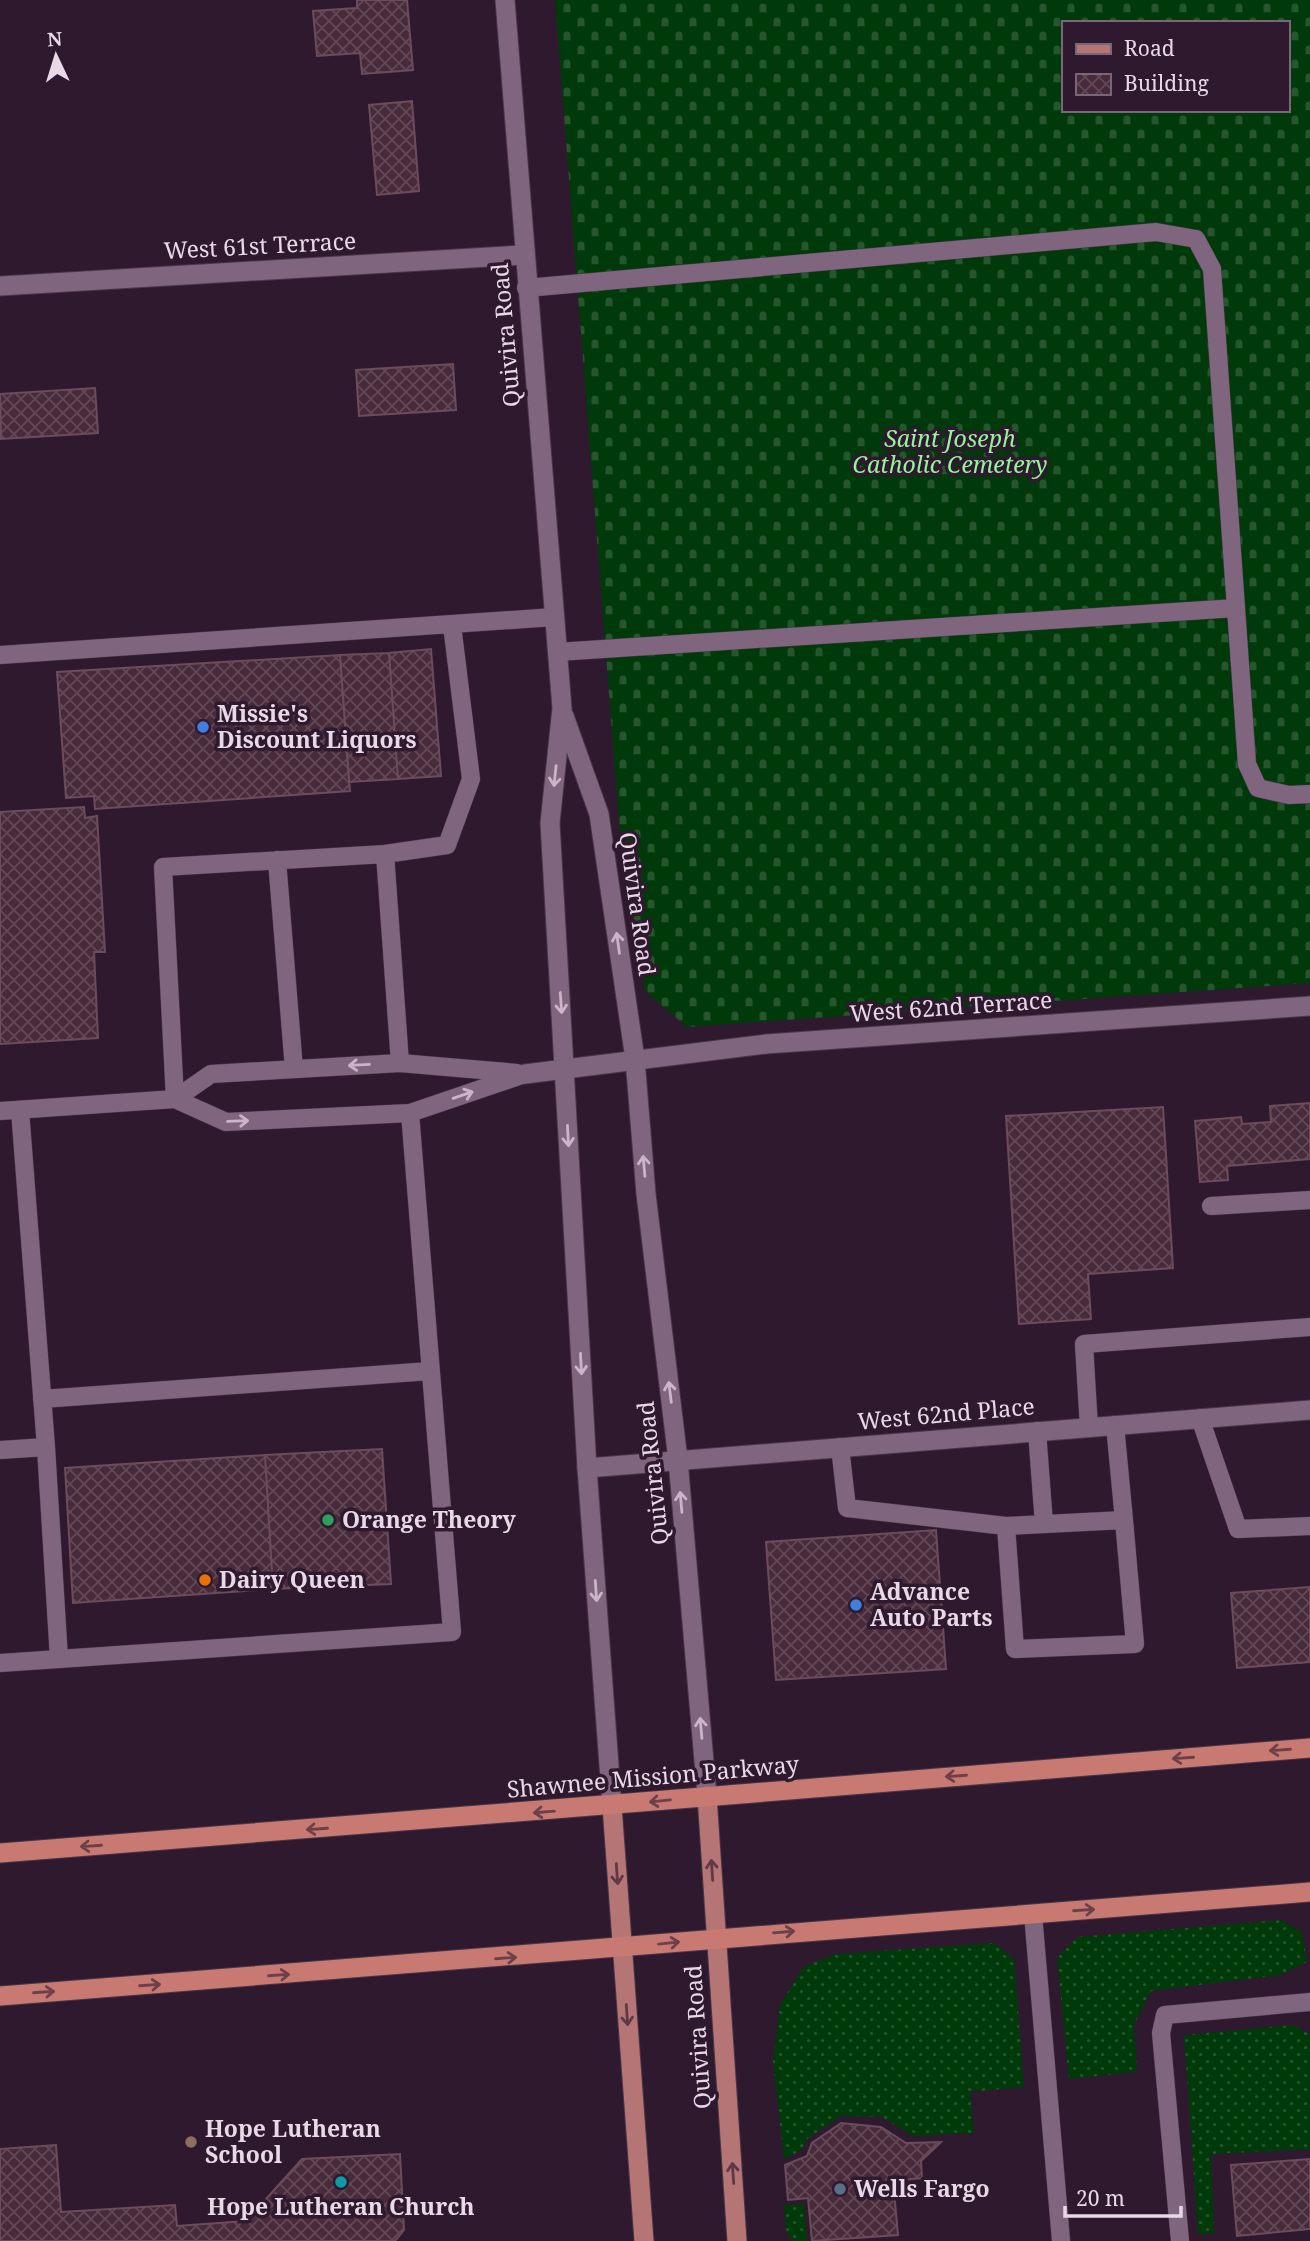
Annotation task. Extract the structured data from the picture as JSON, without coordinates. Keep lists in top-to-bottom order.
{
  "streets": {
    "highway": ["Shawnee Mission Parkway"],
    "main road": [
      "West 61st Terrace",
      "Quivira Road",
      "West 62nd Terrace",
      "West 62nd Place"
    ]
  },
  "crossings": [
    ["West 61st Terrace", "Quivira Road"],
    ["Quivira Road", "West 62nd Terrace"],
    ["Quivira Road", "West 62nd Place"],
    ["Quivira Road", "Shawnee Mission Parkway"]
  ],
  "parks": ["Saint Joseph Catholic Cemetery"],
  "places": [
    "Missie's Discount Liquors",
    "Orange Theory",
    "Dairy Queen",
    "Advance Auto Parts",
    "Hope Lutheran School",
    "Hope Lutheran Church",
    "Wells Fargo"
  ],
  "legend": ["Road", "Building"],
  "scale_bar": "20 m",
  "north": "top"
}
